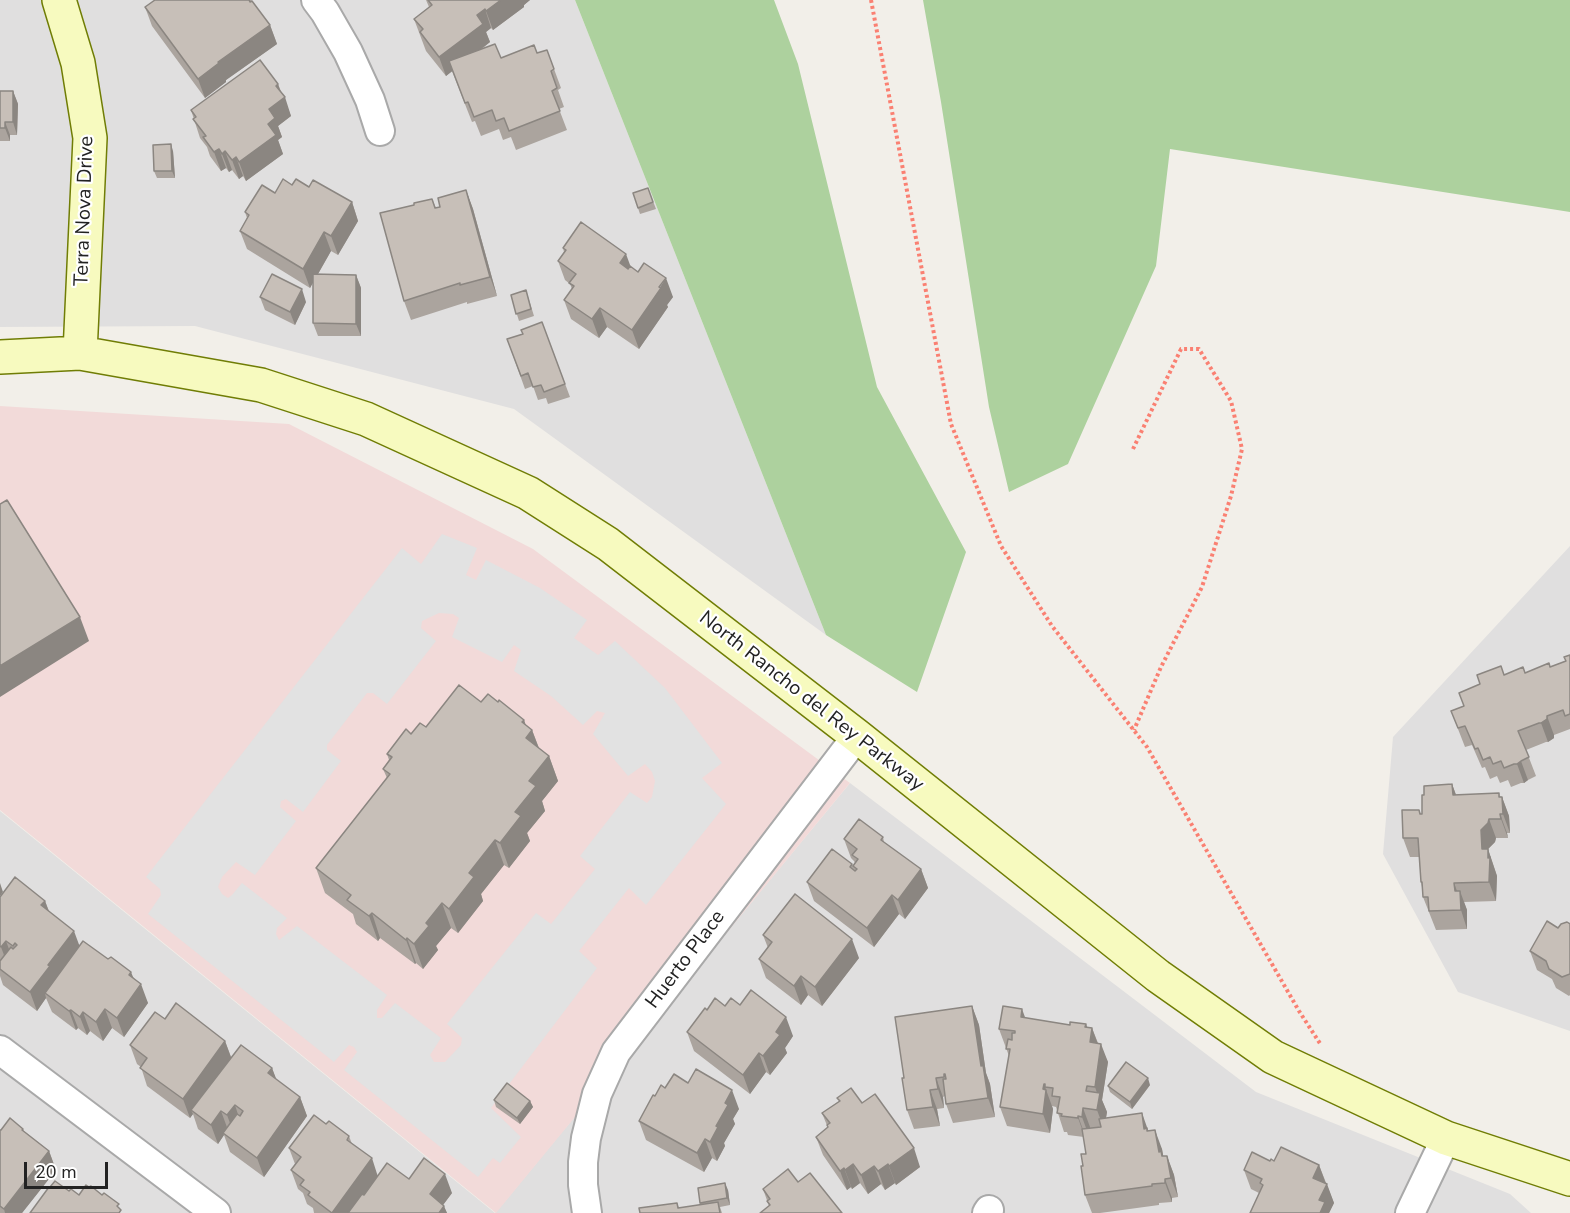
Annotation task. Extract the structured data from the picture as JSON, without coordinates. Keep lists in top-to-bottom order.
{
  "streets": {
    "street": ["Terra Nova Drive", "North Rancho del Rey Parkway", "Huerto Place"]
  },
  "crossings": [
    ["Terra Nova Drive", "North Rancho del Rey Parkway"],
    ["North Rancho del Rey Parkway", "Huerto Place"]
  ],
  "scale_bar": "20 m"
}
